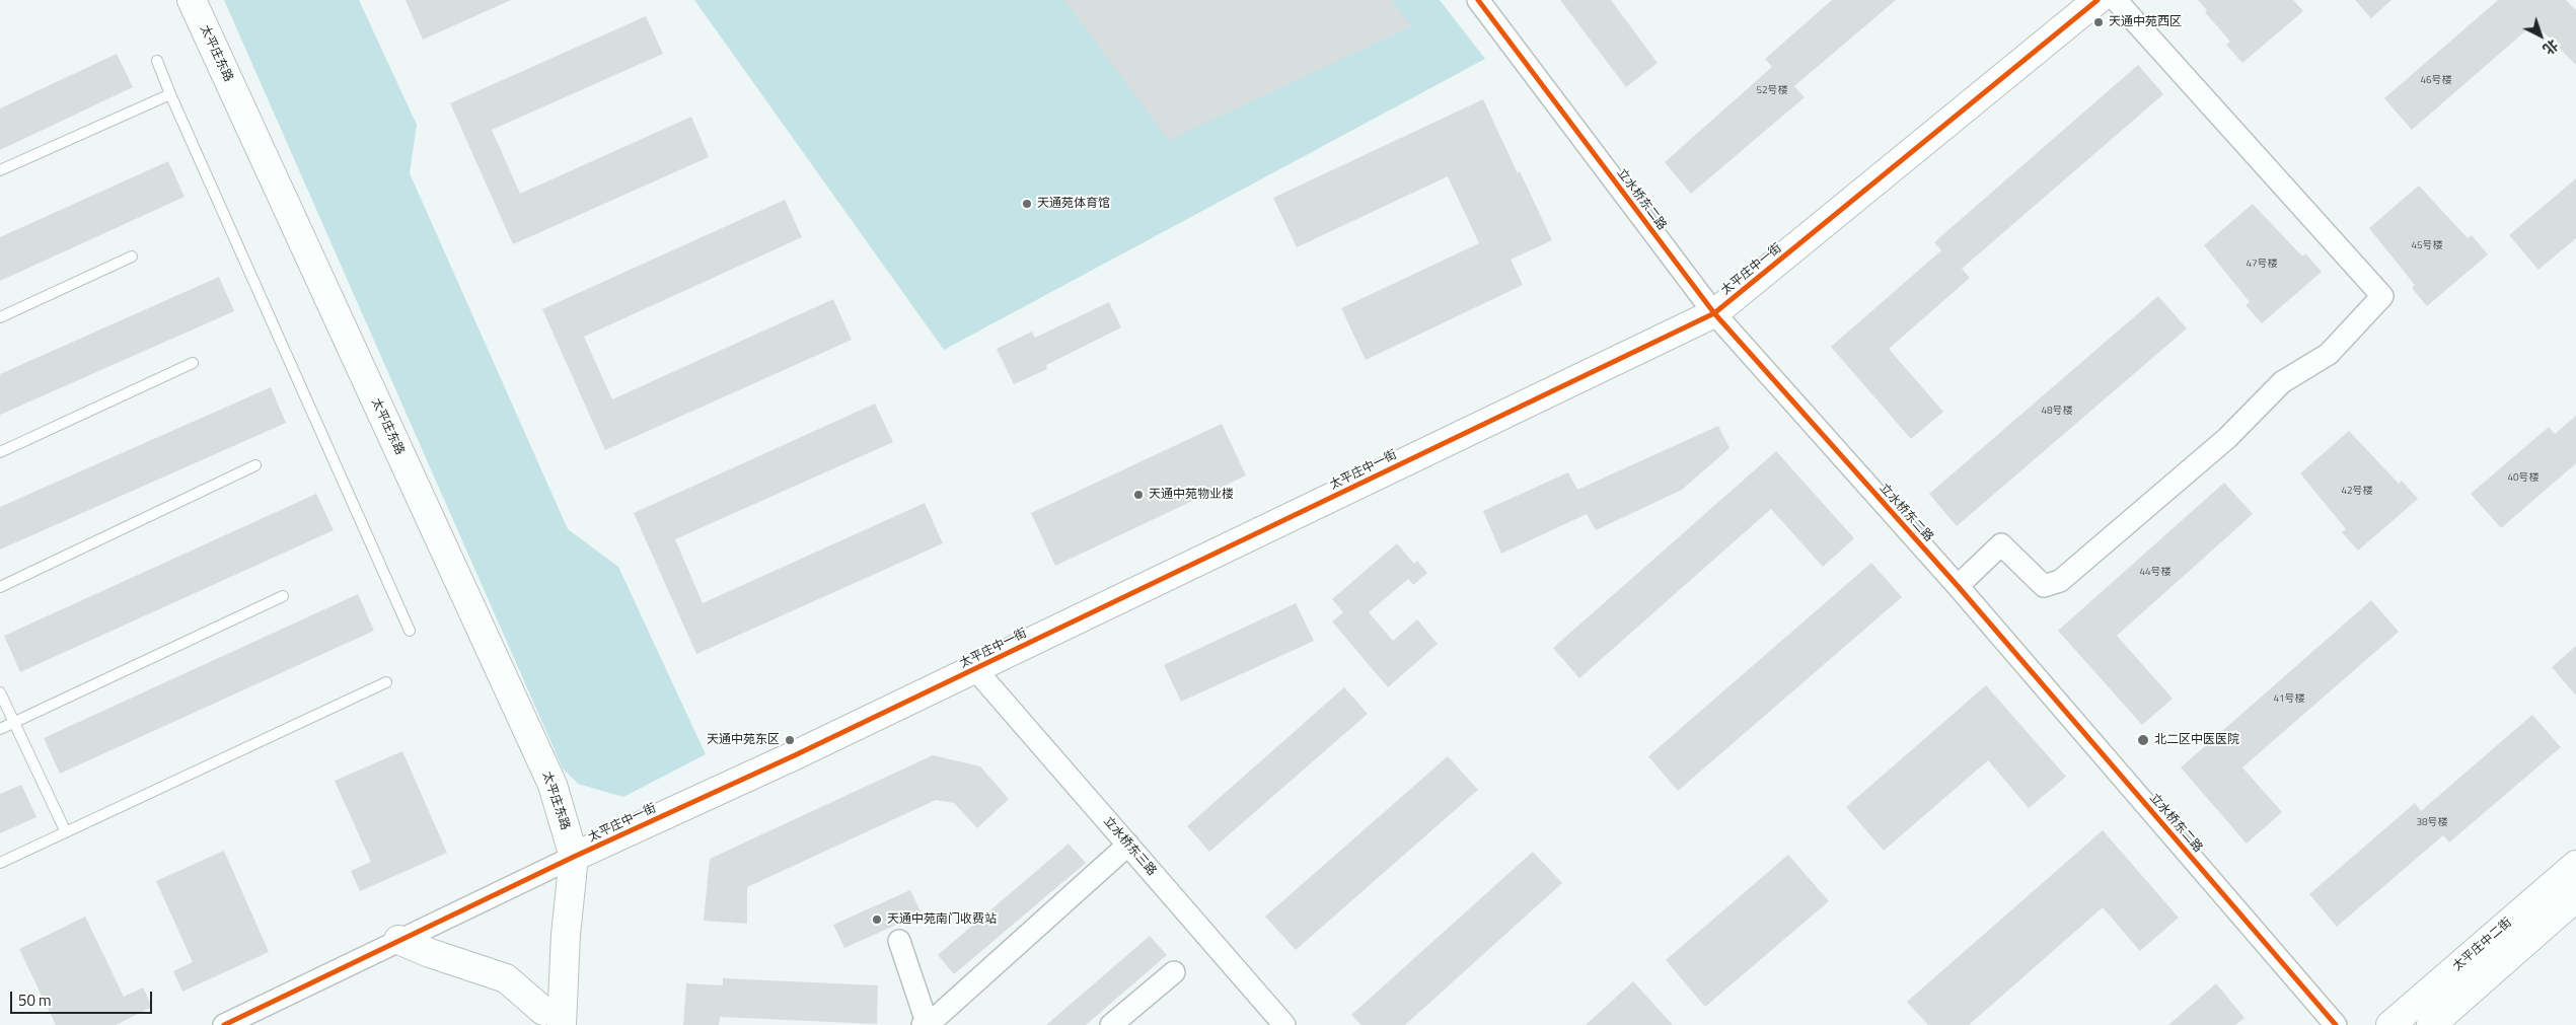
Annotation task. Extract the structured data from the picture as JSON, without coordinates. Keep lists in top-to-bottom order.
{
  "streets": {
    "street": [
      "太平庄东路",
      "立水桥东二路",
      "太平庄中一街",
      "立水桥东三路",
      "太平庄中二街"
    ]
  },
  "crossings": [
    ["太平庄东路", "太平庄中一街"],
    ["立水桥东二路", "太平庄中一街"],
    ["太平庄中一街", "立水桥东三路"]
  ],
  "places": [
    "天通中苑西区",
    "天通苑体育馆",
    "天通中苑物业楼",
    "天通中苑东区",
    "北二区中医医院",
    "天通中苑南门收费站"
  ],
  "house_numbers": [
    "46号楼",
    "52号楼",
    "45号楼",
    "47号楼",
    "48号楼",
    "40号楼",
    "42号楼",
    "44号楼",
    "41号楼",
    "38号楼"
  ],
  "scale_bar": "50 m",
  "north": "bottom right"
}
